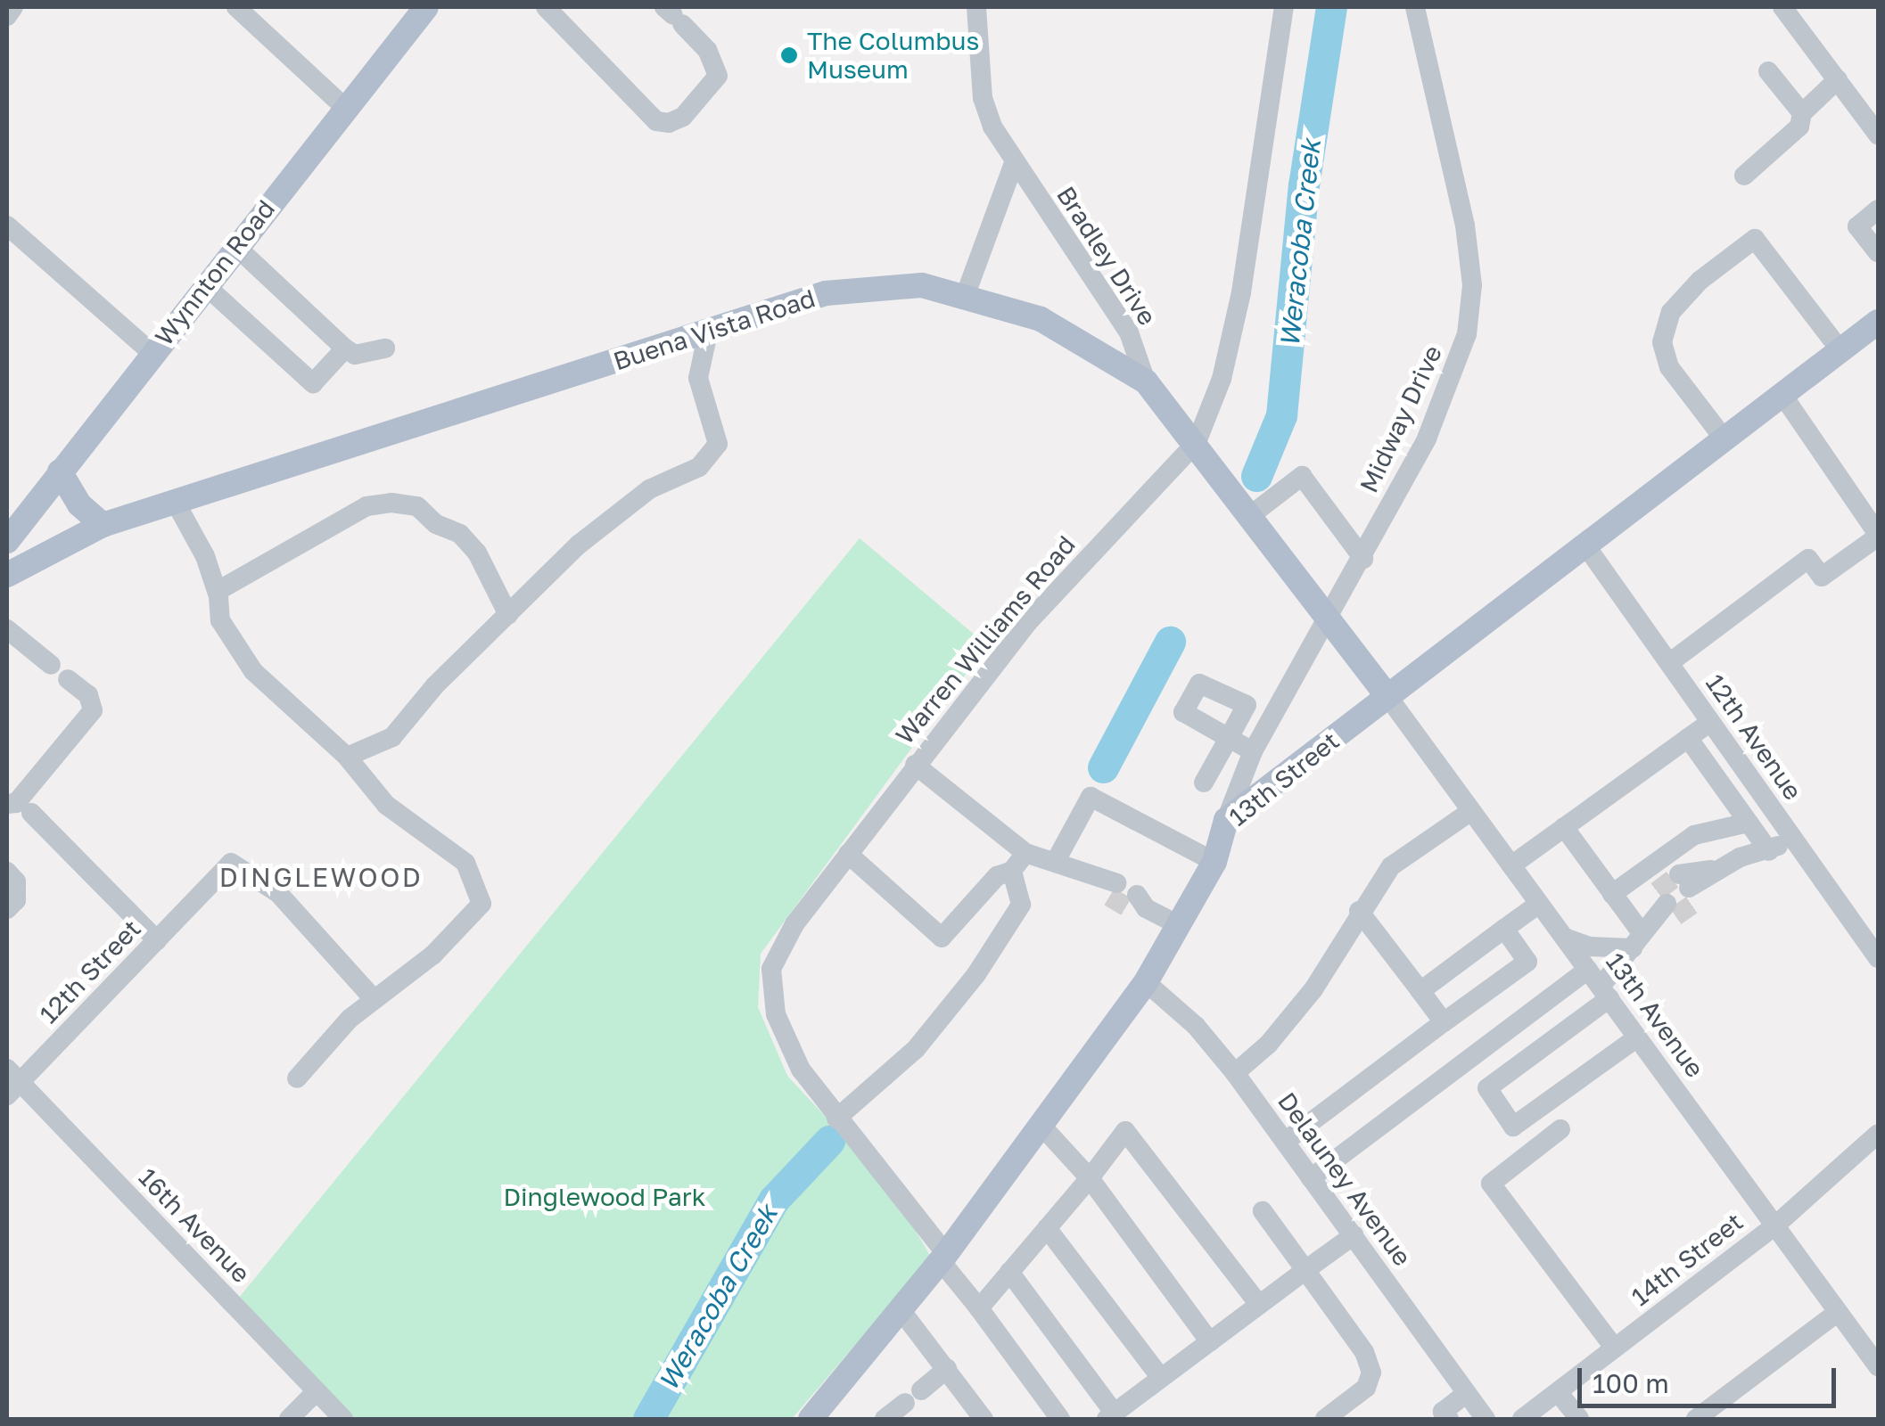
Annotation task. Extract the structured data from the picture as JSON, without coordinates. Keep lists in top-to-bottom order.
{
  "streets": {
    "main road": ["Wynnton Road", "Buena Vista Road", "13th Street"],
    "street": [
      "Bradley Drive",
      "Midway Drive",
      "Warren Williams Road",
      "12th Avenue",
      "12th Street",
      "13th Avenue",
      "Delauney Avenue",
      "16th Avenue",
      "14th Street"
    ]
  },
  "crossings": [
    ["Bradley Drive", "Buena Vista Road"],
    ["Buena Vista Road", "Midway Drive"],
    ["Buena Vista Road", "Warren Williams Road"],
    ["Buena Vista Road", "13th Street"],
    ["Buena Vista Road", "13th Avenue"],
    ["Midway Drive", "13th Street"],
    ["Warren Williams Road", "13th Street"],
    ["12th Avenue", "13th Street"],
    ["13th Street", "13th Avenue"],
    ["13th Street", "Delauney Avenue"],
    ["12th Street", "16th Avenue"],
    ["13th Avenue", "14th Street"]
  ],
  "districts": ["DINGLEWOOD"],
  "water": ["Weracoba Creek"],
  "parks": ["Dinglewood Park"],
  "places": ["The Columbus Museum"],
  "scale_bar": "100 m"
}
